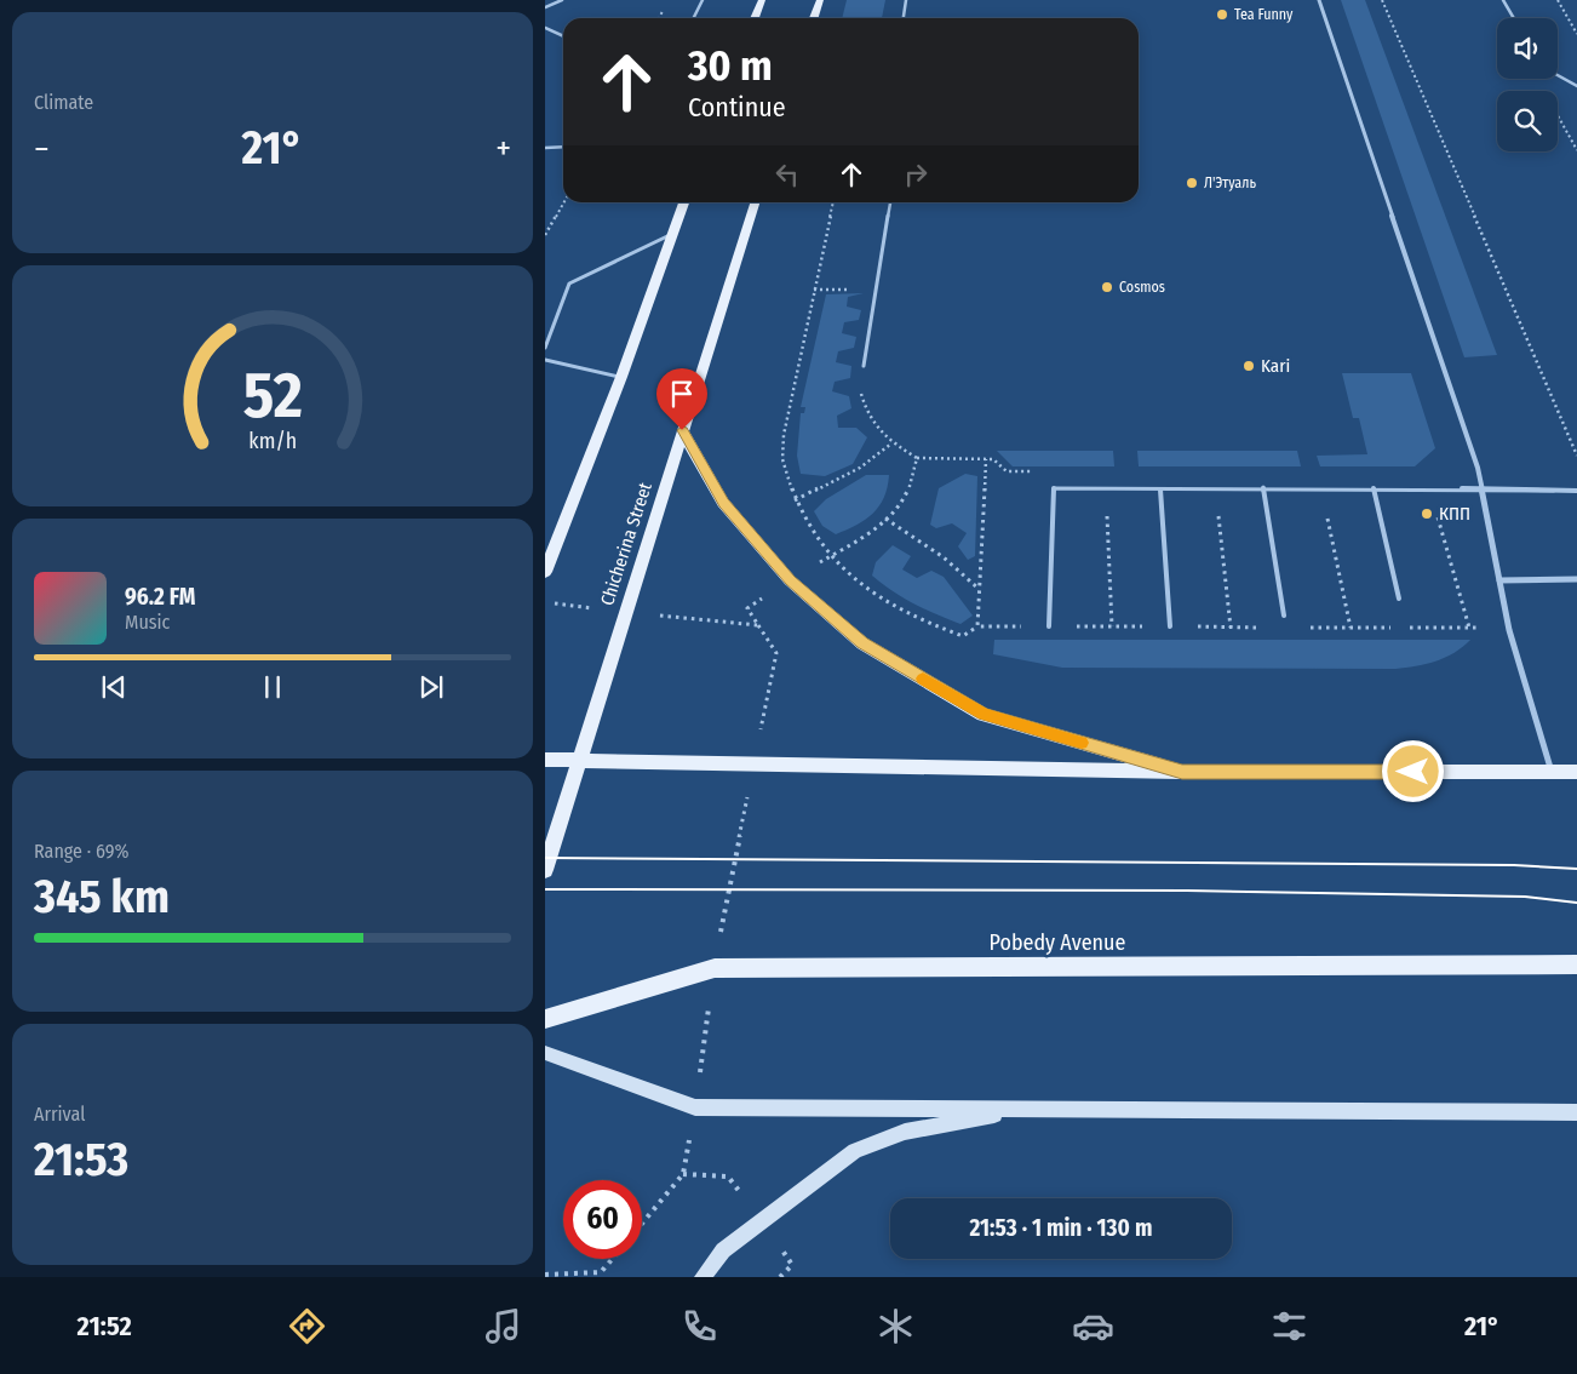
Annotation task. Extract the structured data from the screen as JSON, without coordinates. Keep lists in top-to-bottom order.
{
  "streets": {
    "main road": ["Chicherina Street", "Pobedy Avenue"]
  },
  "places": [
    "Tea Funny",
    "Л'Этуаль",
    "Cosmos",
    "Kari",
    "КПП"
  ],
  "page": {
    "tile": [
      "Climate",
      ["Range · 69%", "345 km"],
      ["Arrival", "21:53"]
    ],
    "turn": ["30 m", "Continue"],
    "heat": ["−", "21°", "+"],
    "song": ["96.2 FM", "Music"],
    "limit": "60",
    "trip": "21:53 · 1 min · 130 m",
    "tabs": ["21:52", "21°"],
    "gauge": ["52", "km/h"]
  }
}
